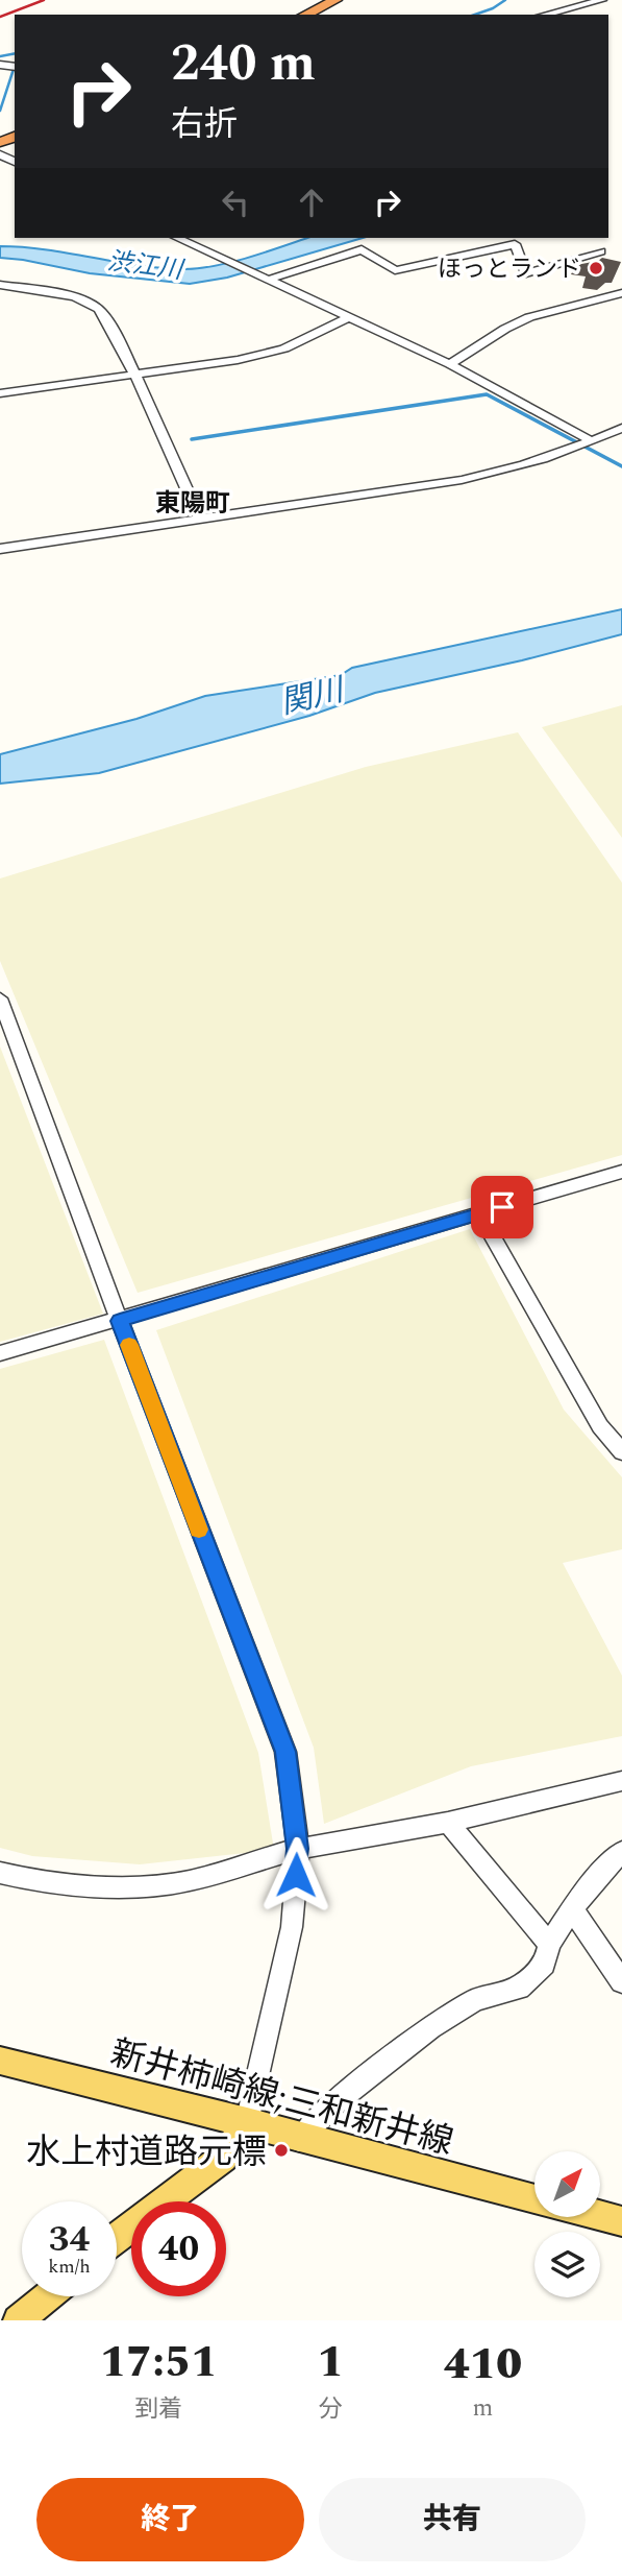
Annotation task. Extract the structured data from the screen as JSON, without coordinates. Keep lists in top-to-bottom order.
{
  "streets": {
    "main road": ["新井柿崎線;三和新井線"]
  },
  "districts": ["東陽町"],
  "water": ["渋江川", "関川"],
  "places": ["ほっとランド", "水上村道路元標"],
  "north": "top right",
  "page": {
    "turn": ["240 m", "右折"],
    "speed": "34 km/h",
    "limit": "40",
    "eta": [
      "17:51",
      "到着",
      "1",
      "分",
      "410",
      "m"
    ],
    "buttons": ["終了", "共有"]
  }
}
